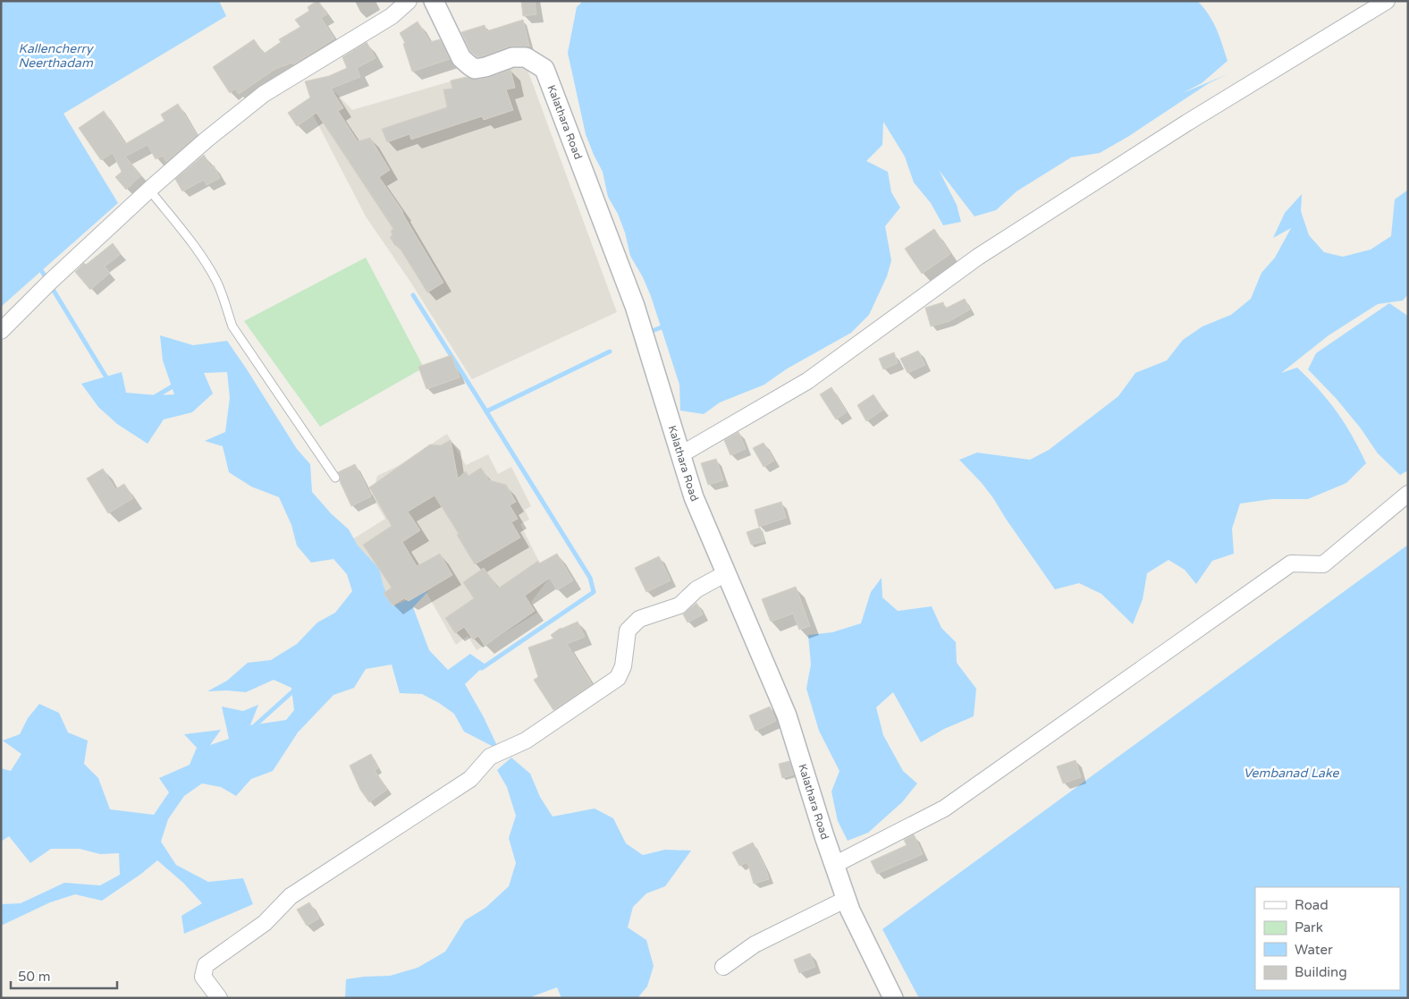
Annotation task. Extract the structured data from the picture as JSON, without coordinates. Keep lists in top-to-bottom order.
{
  "streets": {
    "street": ["Kalathara Road"]
  },
  "water": ["Kallencherry Neerthadam", "Vembanad Lake"],
  "legend": [
    "Road",
    "Park",
    "Water",
    "Building"
  ],
  "scale_bar": "50 m"
}
